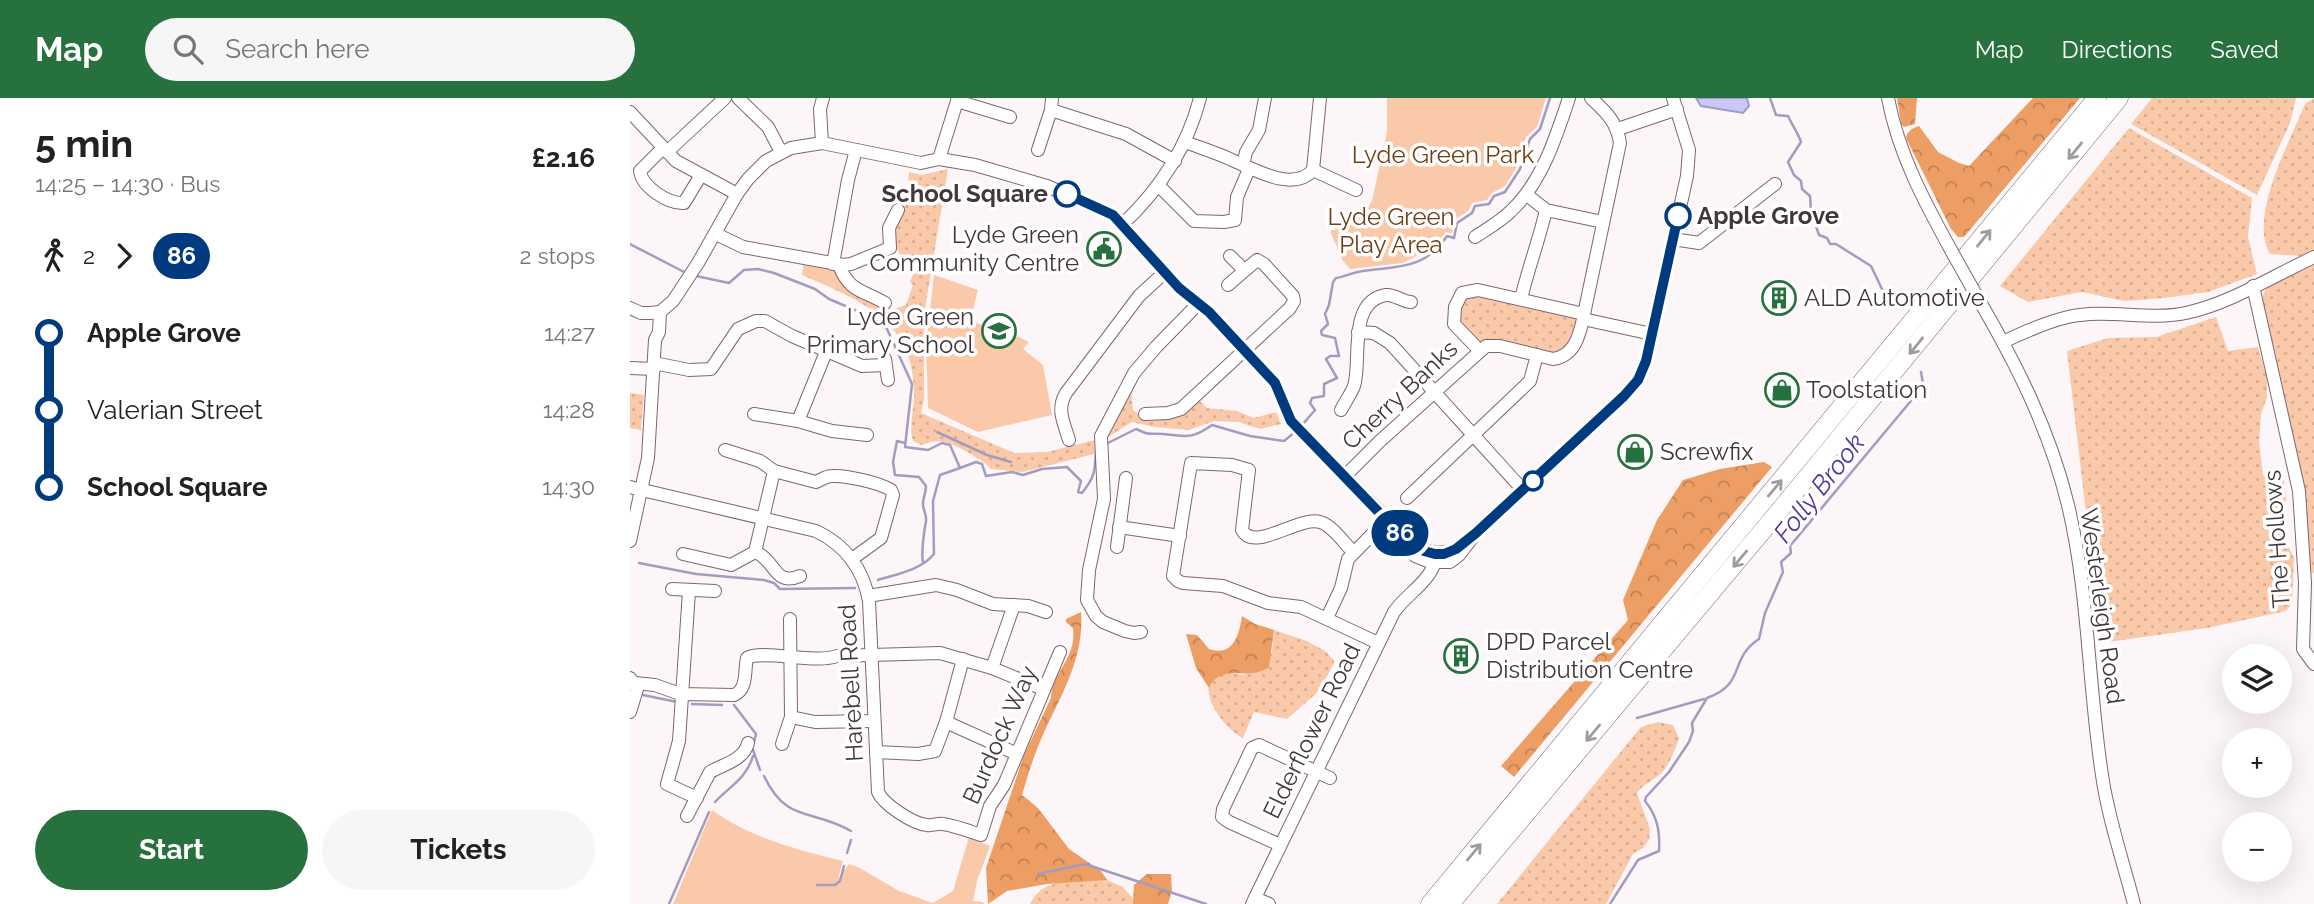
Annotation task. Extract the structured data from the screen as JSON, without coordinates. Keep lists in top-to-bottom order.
{
  "streets": {
    "street": [
      "Cherry Banks",
      "The Hollows",
      "Westerleigh Road",
      "Harebell Road",
      "Elderflower Road",
      "Burdock Way"
    ]
  },
  "crossings": [
    ["Harebell Road", "Burdock Way"]
  ],
  "water": ["Folly Brook"],
  "parks": ["Lyde Green Park", "Lyde Green Play Area"],
  "places": {
    "other": ["School Square", "Apple Grove"],
    "public building": ["Lyde Green Community Centre"],
    "building": ["ALD Automotive", "DPD Parcel Distribution Centre"],
    "school or university": ["Lyde Green Primary School"],
    "shop": ["Toolstation", "Screwfix"]
  },
  "lines": ["bus line 86"],
  "page": {
    "header": "Map",
    "search": "Search here",
    "nav": ["Map", "Directions", "Saved"],
    "heading": ["5 min", "14:25 – 14:30 · Bus", "£2.16"],
    "on_map": "86",
    "legs": ["2", "86", "2 stops"],
    "list": [
      {
        "name": "Apple Grove",
        "value": "14:27"
      },
      {
        "name": "Valerian Street",
        "value": "14:28"
      },
      {
        "name": "School Square",
        "value": "14:30"
      }
    ],
    "map_buttons": ["+", "−"],
    "buttons": ["Start", "Tickets"]
  }
}
